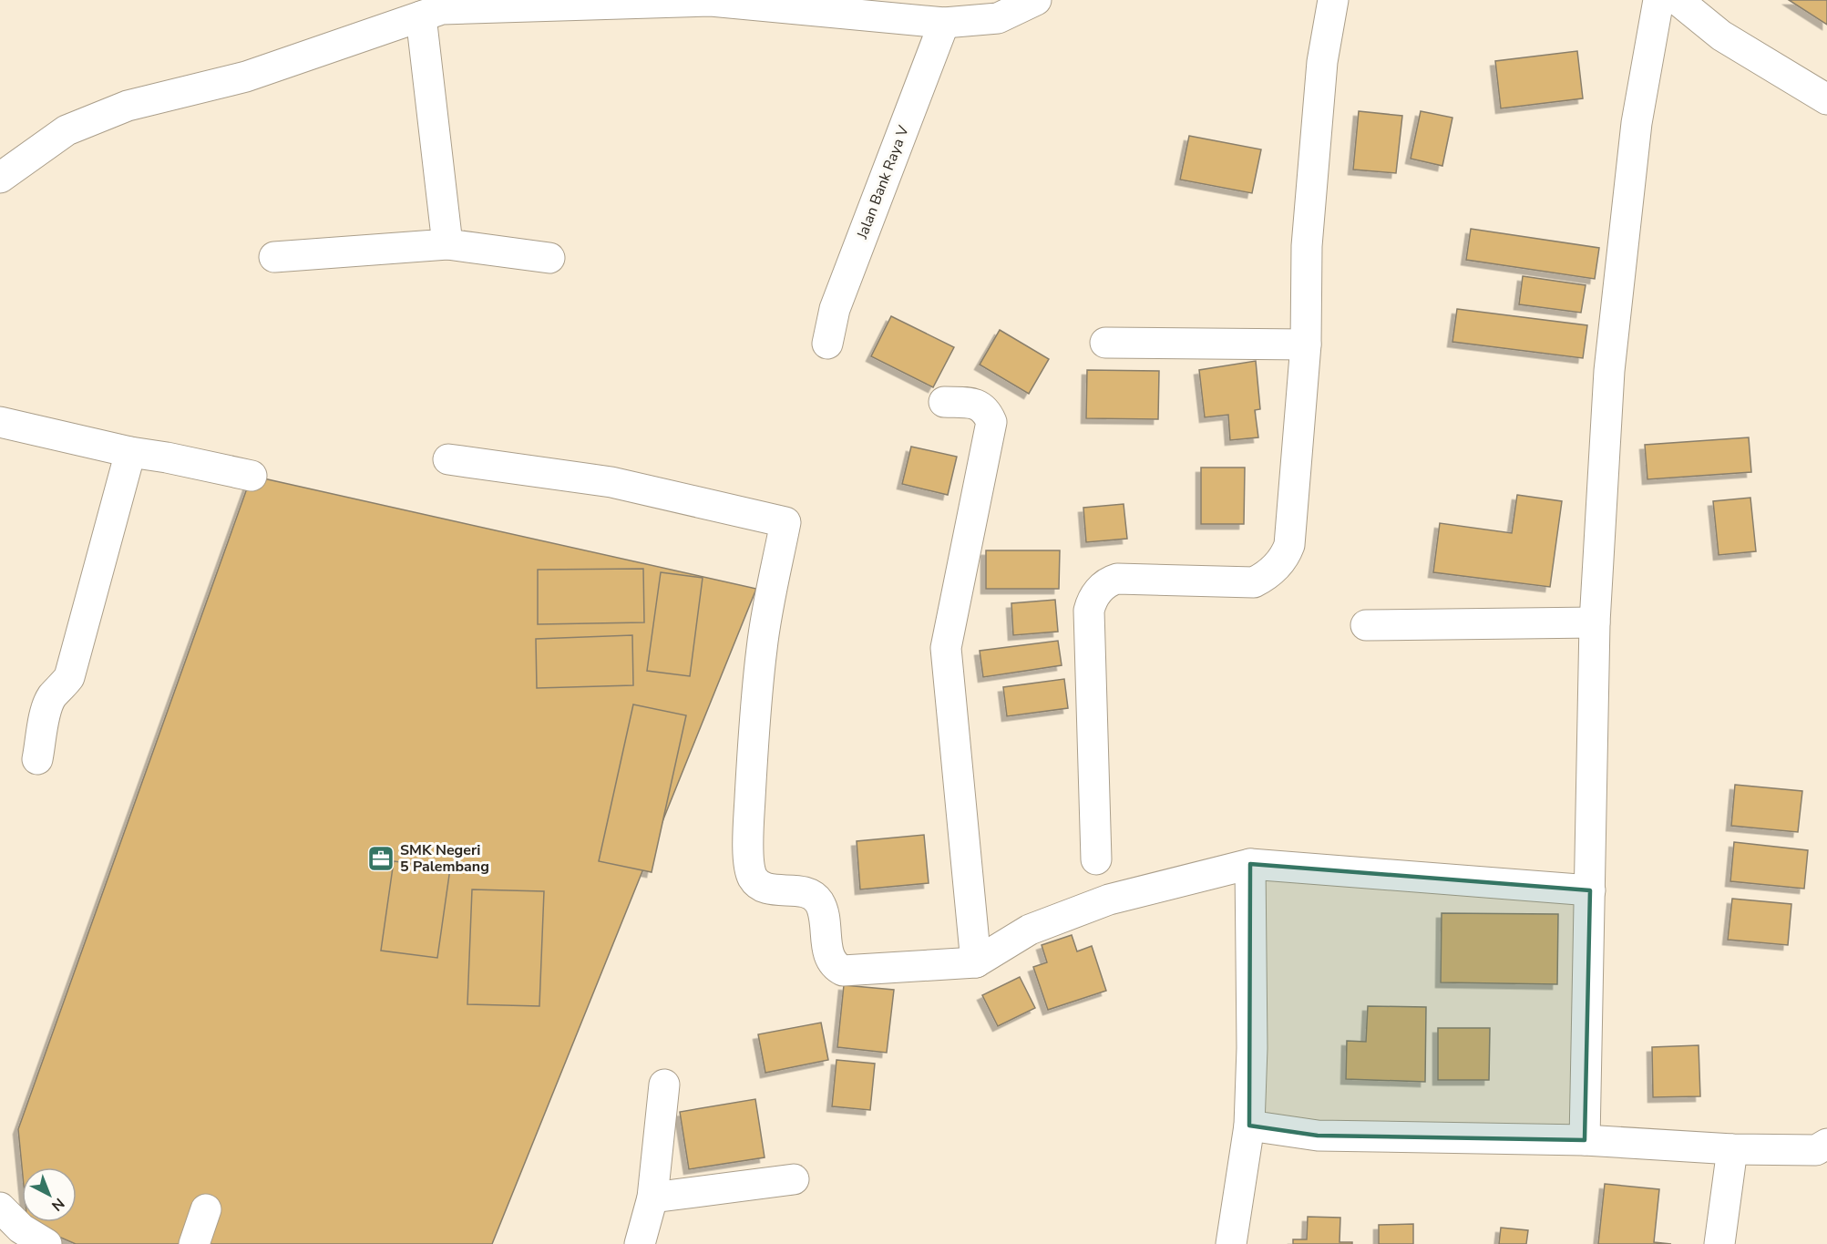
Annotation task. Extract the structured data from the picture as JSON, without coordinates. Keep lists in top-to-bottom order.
{
  "streets": {
    "street": ["Jalan Bank Raya V"]
  },
  "places": {
    "office": ["SMK Negeri 5 Palembang"]
  },
  "north": "bottom right"
}
